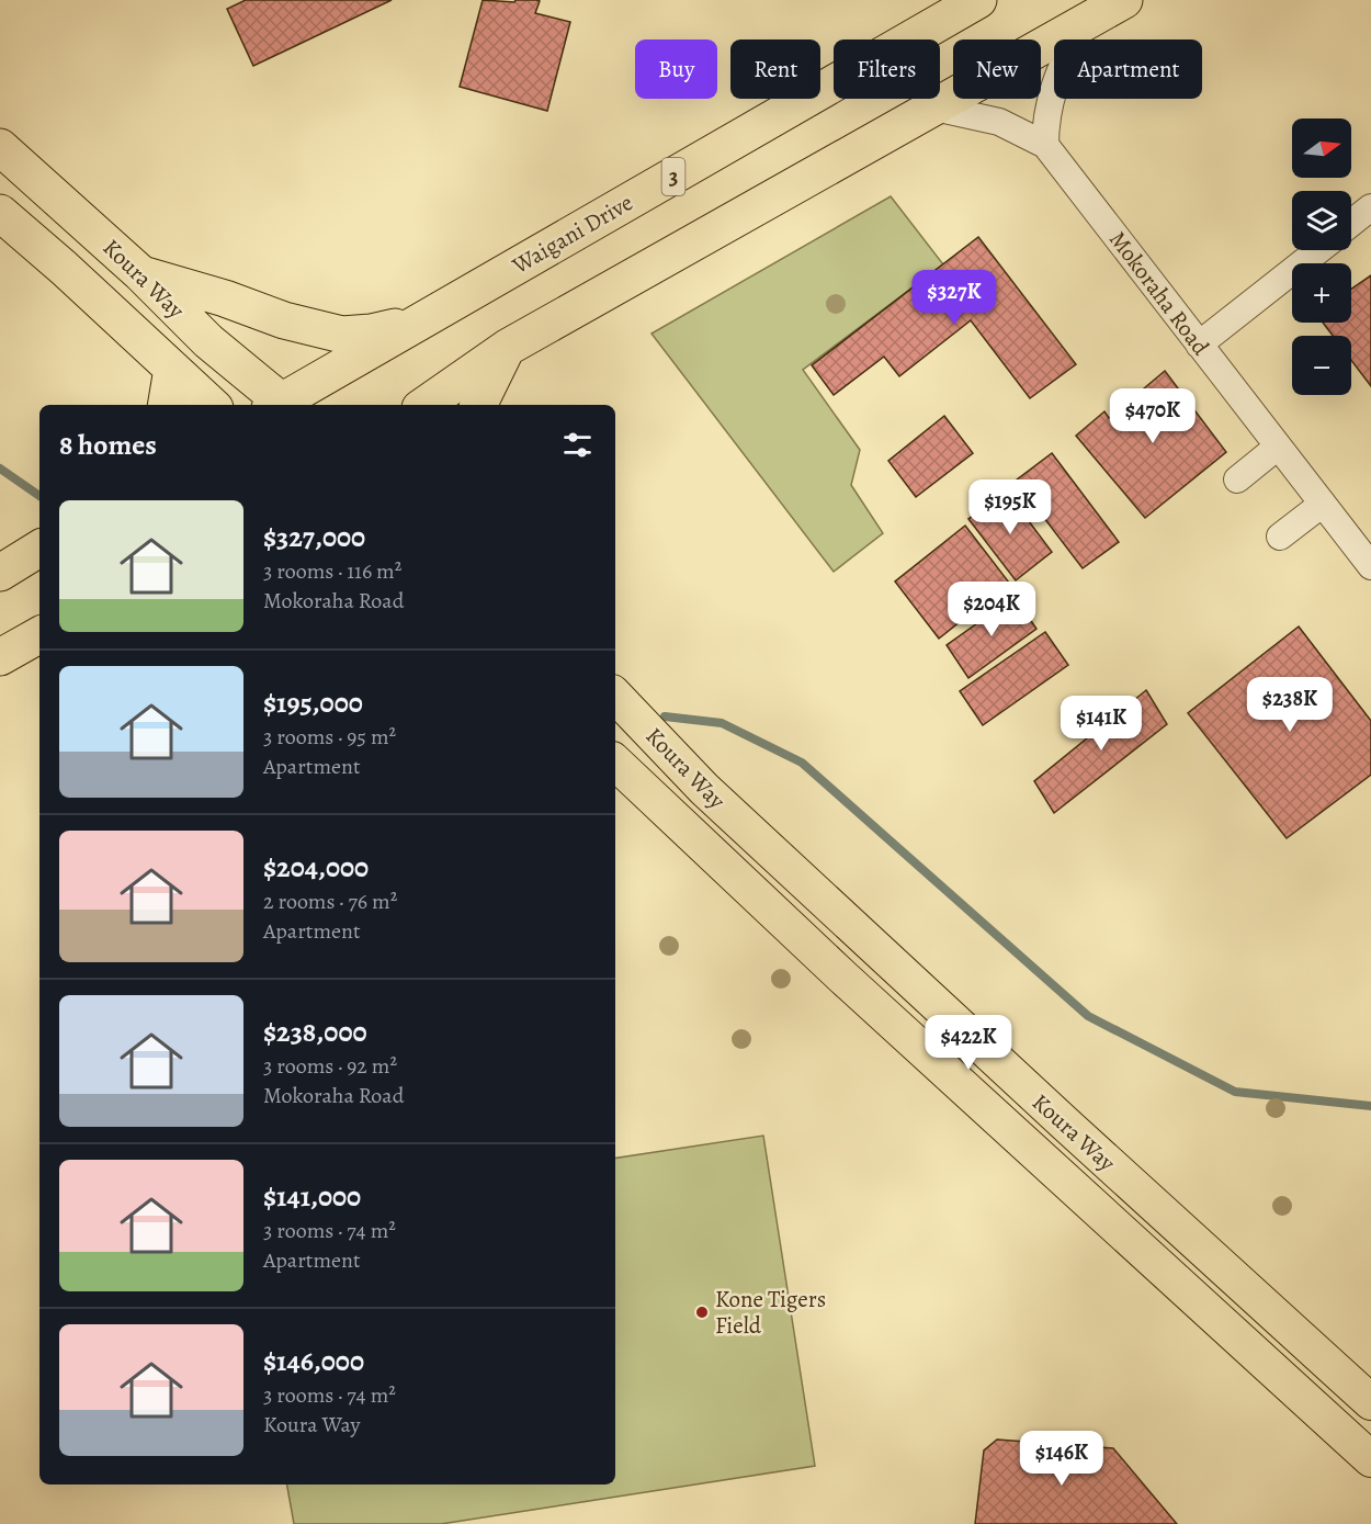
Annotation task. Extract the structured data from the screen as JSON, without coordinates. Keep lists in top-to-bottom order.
{
  "streets": {
    "highway": ["3", "Waigani Drive", "Koura Way"],
    "street": ["Mokoraha Road"]
  },
  "places": ["Kone Tigers Field"],
  "north": "right",
  "page": {
    "chip": [
      "Buy",
      "Rent",
      "Filters",
      "New",
      "Apartment"
    ],
    "map_buttons": ["+", "−"],
    "price": [
      "$327K",
      "$470K",
      "$195K",
      "$204K",
      "$238K",
      "$141K",
      "$422K",
      "$146K"
    ],
    "heading": "8 homes",
    "list": [
      {
        "name": "$327,000",
        "note": "3 rooms · 116 m² · Mokoraha Road"
      },
      {
        "name": "$195,000",
        "note": "3 rooms · 95 m² · Apartment"
      },
      {
        "name": "$204,000",
        "note": "2 rooms · 76 m² · Apartment"
      },
      {
        "name": "$238,000",
        "note": "3 rooms · 92 m² · Mokoraha Road"
      },
      {
        "name": "$141,000",
        "note": "3 rooms · 74 m² · Apartment"
      },
      {
        "name": "$146,000",
        "note": "3 rooms · 74 m² · Koura Way"
      }
    ]
  }
}
